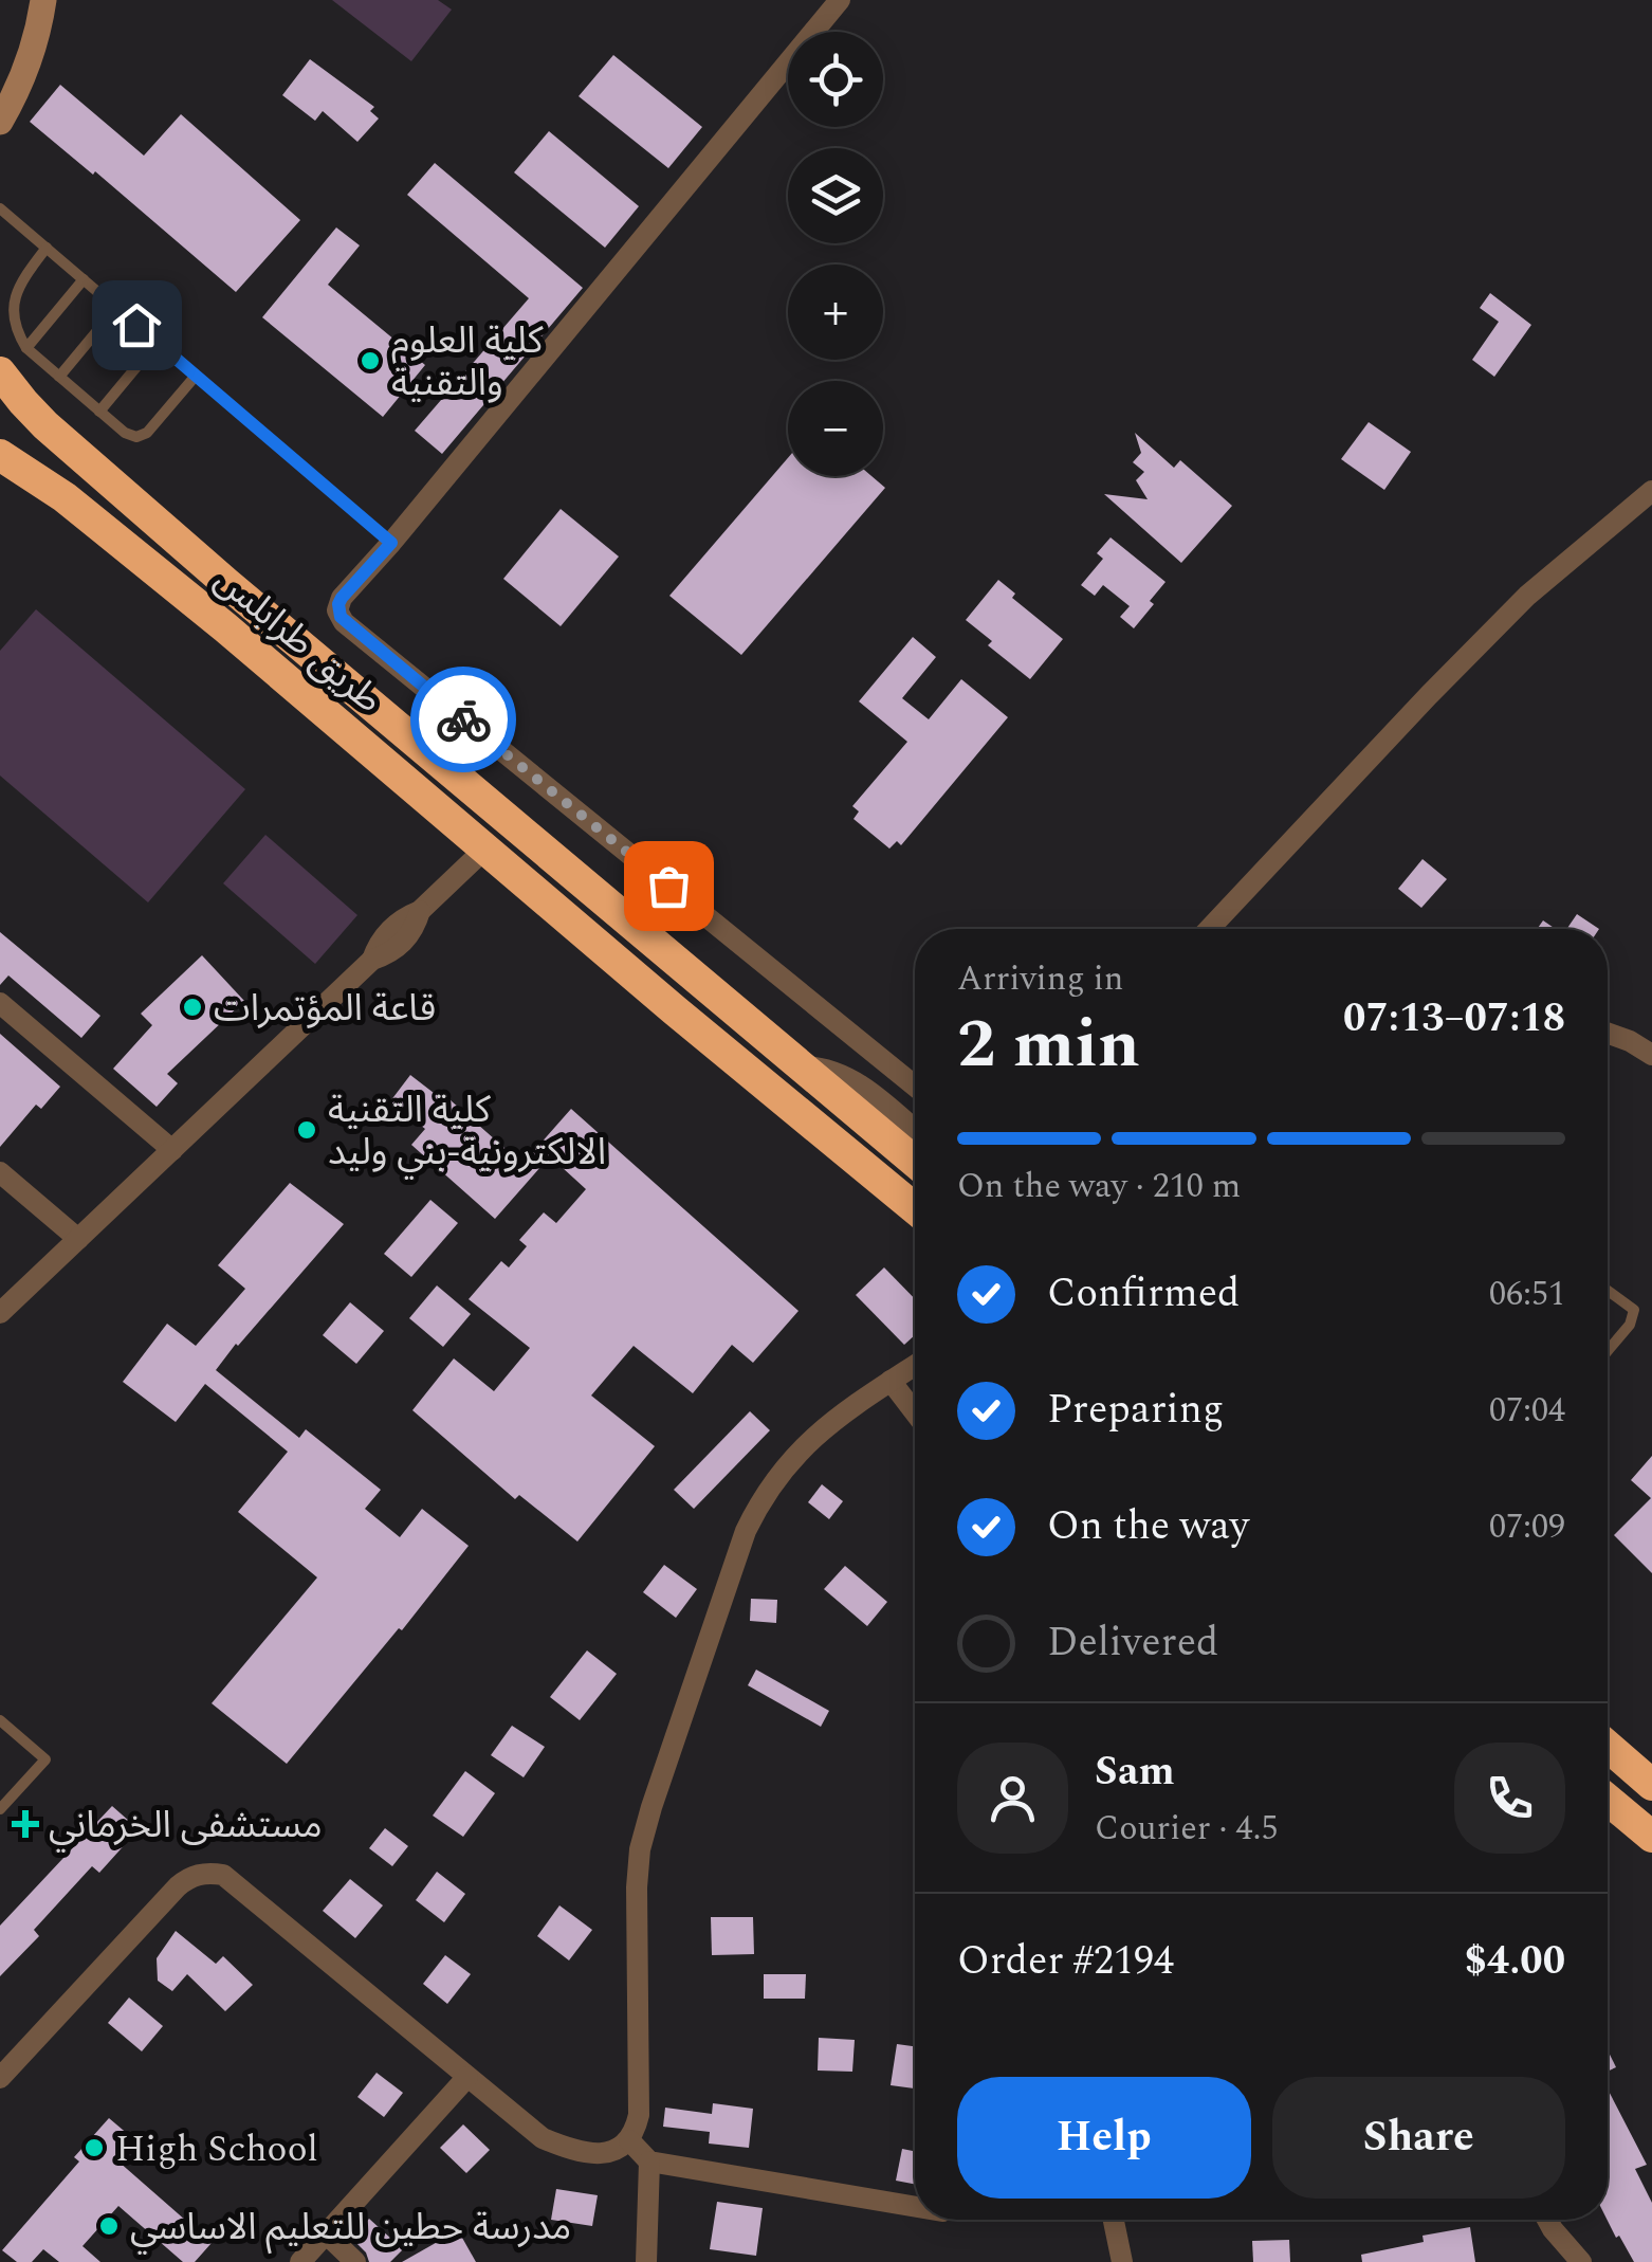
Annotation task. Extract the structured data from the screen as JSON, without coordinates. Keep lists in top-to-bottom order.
{
  "streets": {
    "highway": ["طريق طرابلس"]
  },
  "places": {
    "other": [
      "كلية العلوم والتقنية",
      "قاعة المؤتمرات",
      "كلية التقنية الالكترونية-بني وليد",
      "High School",
      "مدرسة حطين للتعليم الاساسي"
    ],
    "health": ["مستشفى الخرماني"]
  },
  "page": {
    "map_buttons": ["+", "−"],
    "heading": ["2 min", "Arriving in", "07:13–07:18"],
    "panel": [
      "Sam",
      "Courier · 4.5",
      "Order #2194",
      "$4.00"
    ],
    "bar": "On the way · 210 m",
    "list": [
      ["Confirmed", "06:51"],
      ["Preparing", "07:04"],
      ["On the way", "07:09"],
      "Delivered"
    ],
    "buttons": ["Help", "Share"]
  }
}
